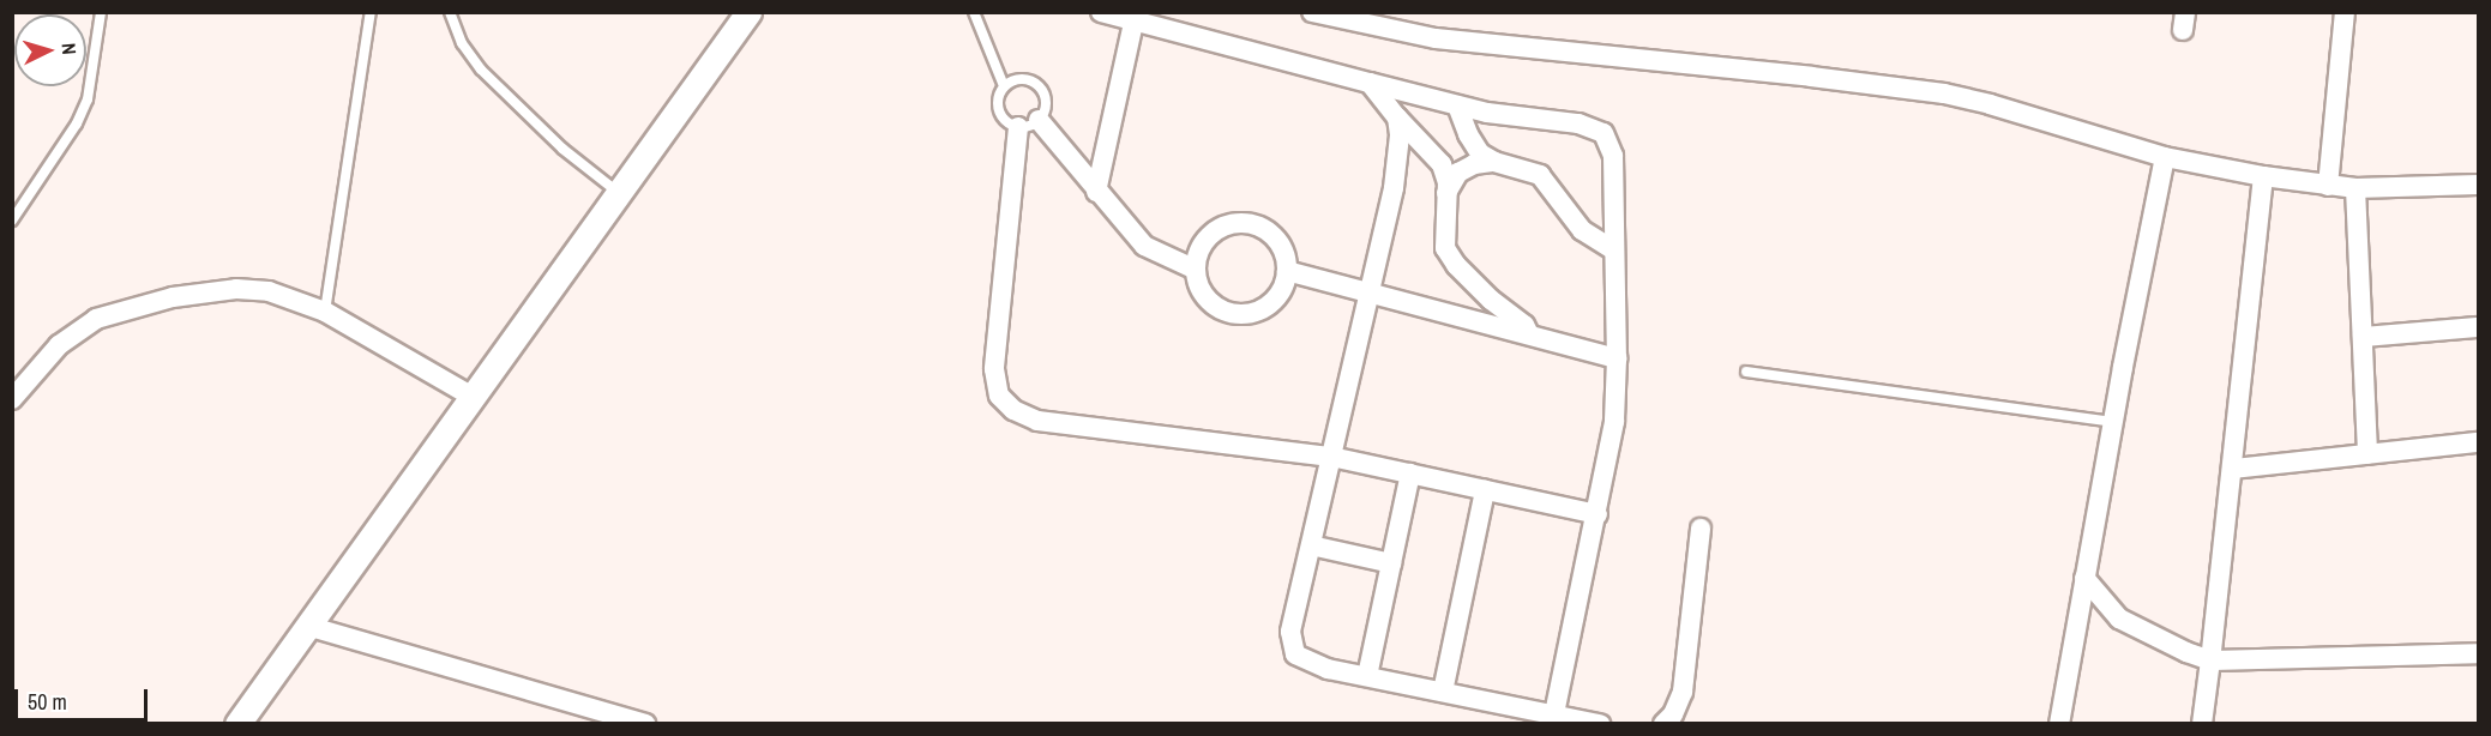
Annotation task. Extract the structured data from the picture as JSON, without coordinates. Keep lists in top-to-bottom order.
{
  "scale_bar": "50 m",
  "north": "right"
}
